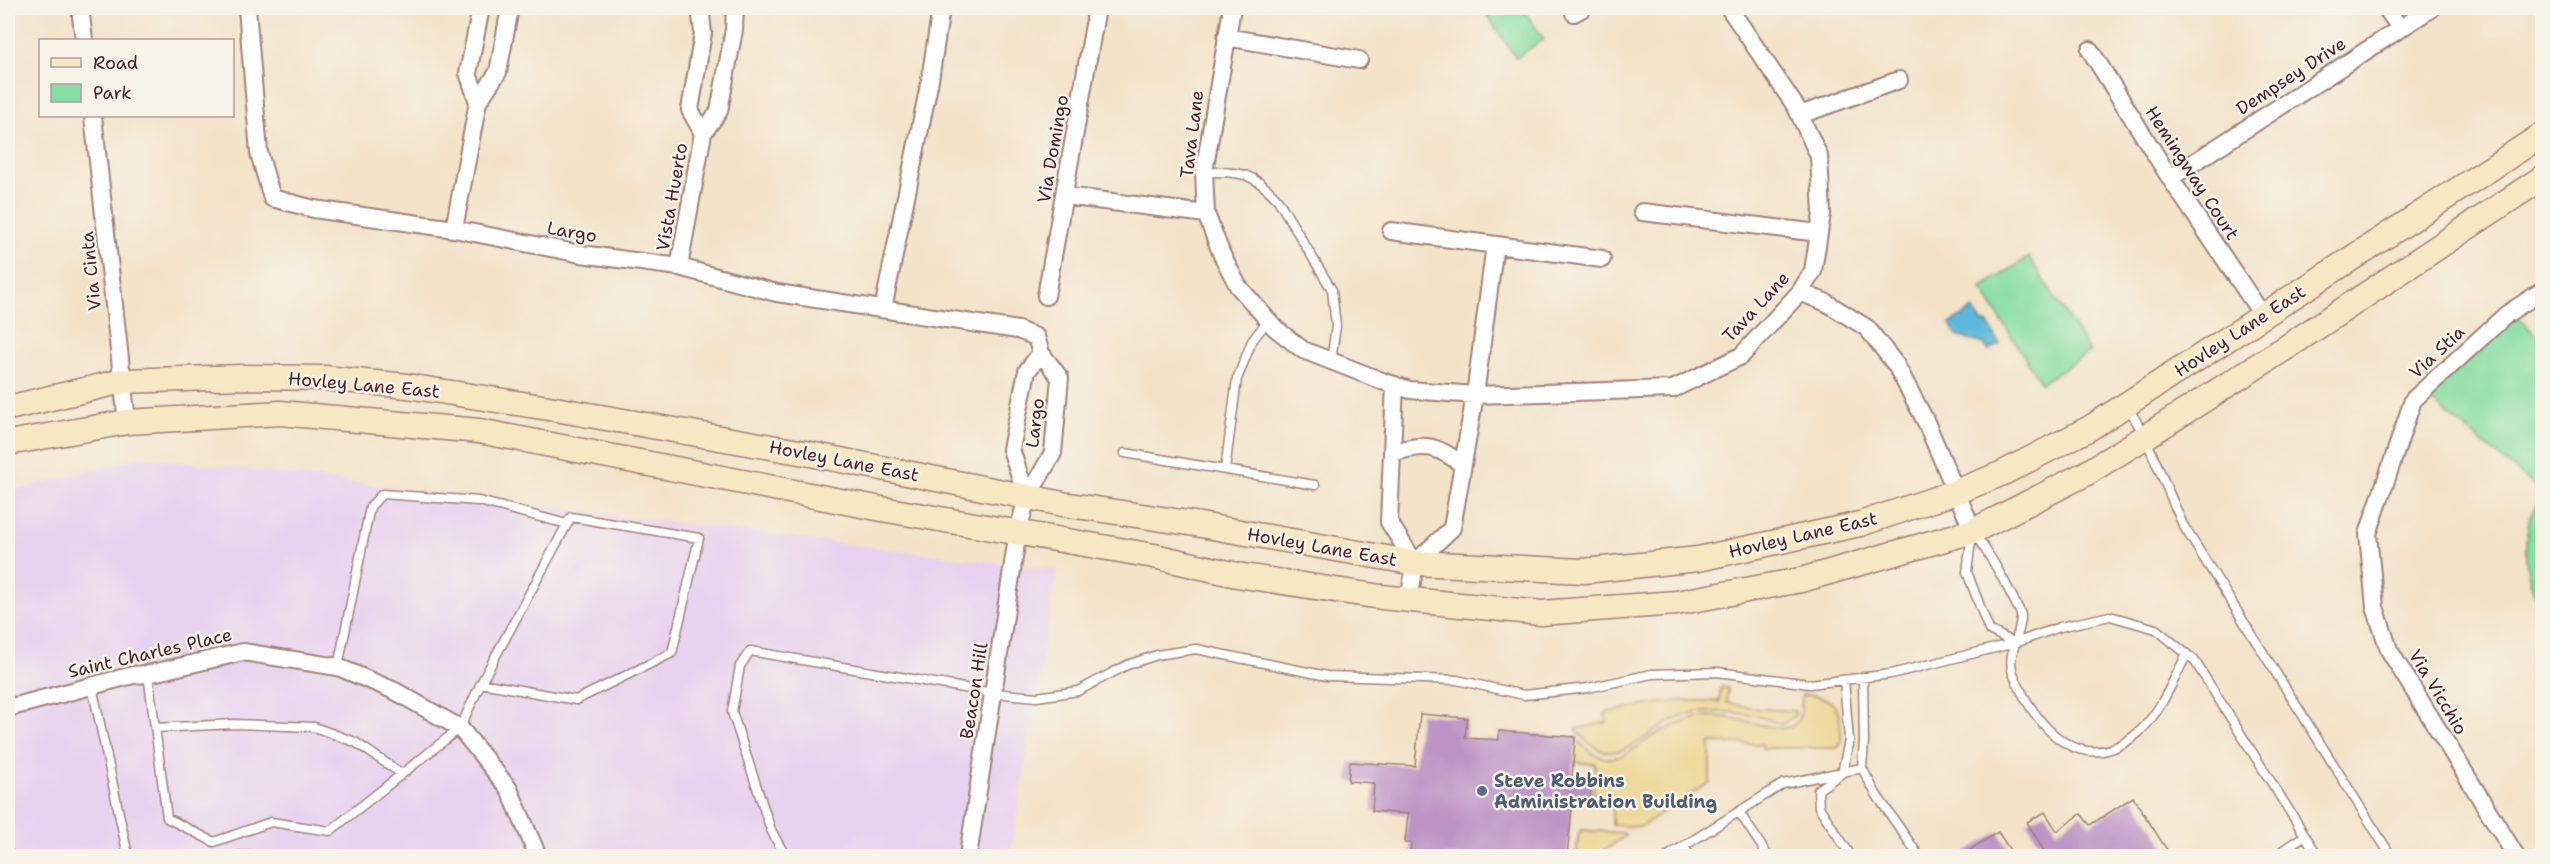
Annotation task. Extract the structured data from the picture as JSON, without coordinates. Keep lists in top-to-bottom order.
{
  "streets": {
    "main road": ["Hovley Lane East"],
    "street": [
      "Dempsey Drive",
      "Tava Lane",
      "Via Domingo",
      "Hemingway Court",
      "Vista Huerto",
      "Largo",
      "Via Cinta",
      "Via Stia",
      "Saint Charles Place",
      "Beacon Hill",
      "Via Vicchio"
    ]
  },
  "crossings": [
    ["Dempsey Drive", "Hemingway Court"],
    ["Hemingway Court", "Hovley Lane East"],
    ["Vista Huerto", "Largo"],
    ["Largo", "Hovley Lane East"],
    ["Largo", "Beacon Hill"],
    ["Via Cinta", "Hovley Lane East"],
    ["Hovley Lane East", "Beacon Hill"],
    ["Via Stia", "Via Vicchio"]
  ],
  "places": ["Steve Robbins Administration Building"],
  "legend": ["Road", "Park"]
}
